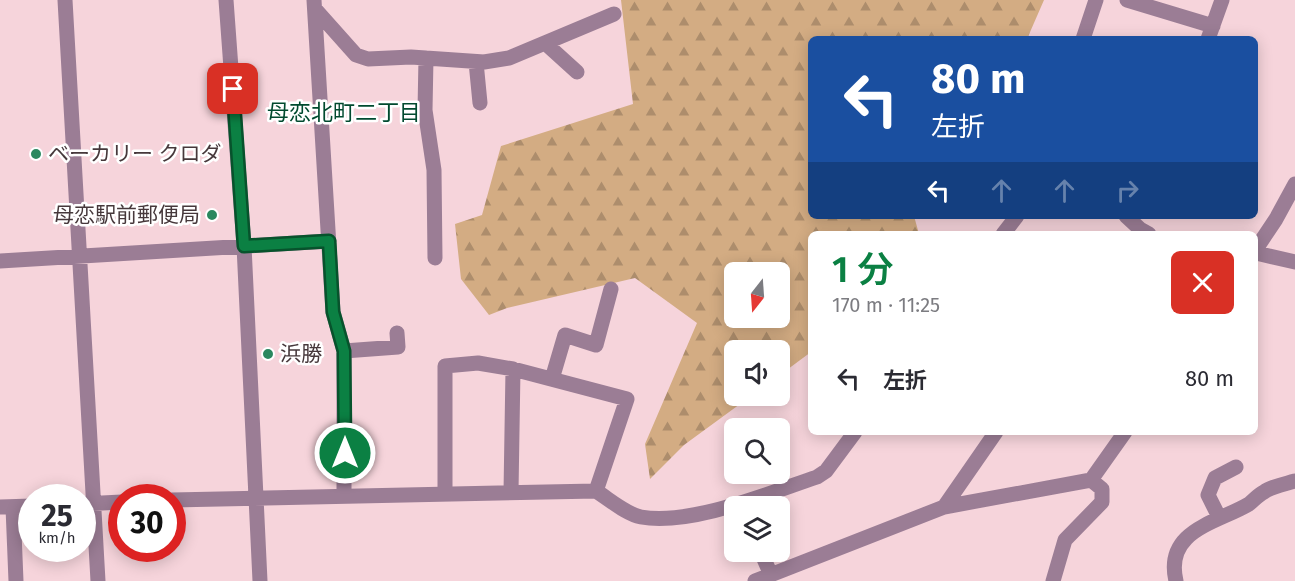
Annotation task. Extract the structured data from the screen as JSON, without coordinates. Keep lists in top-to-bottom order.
{
  "districts": ["母恋北町二丁目"],
  "places": ["ベーカリー クロダ", "母恋駅前郵便局", "浜勝"],
  "north": "bottom",
  "page": {
    "turn": ["80 m", "左折"],
    "heading": ["1 分", "170 m · 11:25"],
    "list": [
      {
        "name": "左折",
        "value": "80 m"
      }
    ],
    "speed": "25 km/h",
    "limit": "30"
  }
}
